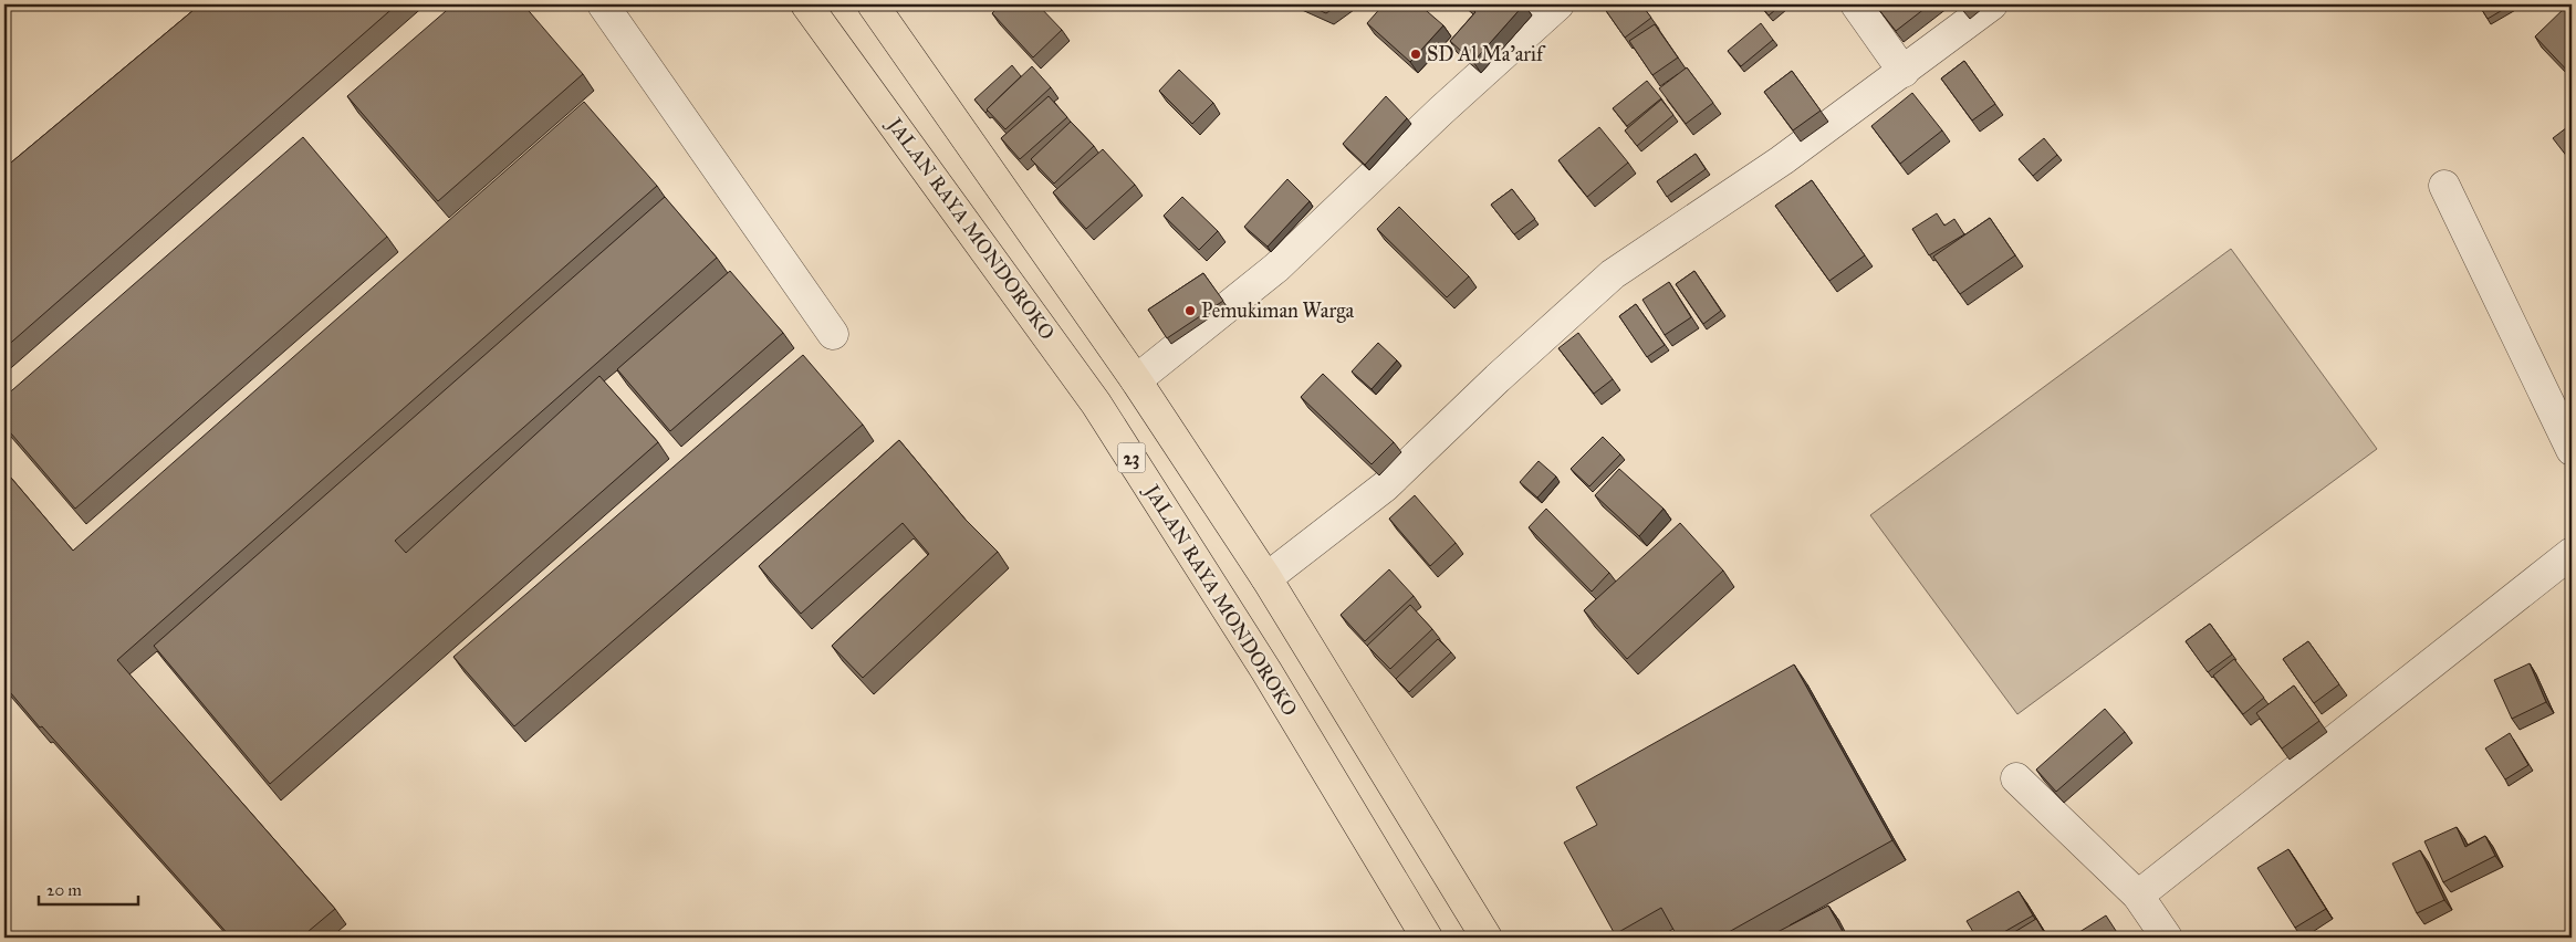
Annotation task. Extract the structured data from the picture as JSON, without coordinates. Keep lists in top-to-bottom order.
{
  "streets": {
    "highway": ["JALAN RAYA MONDOROKO", "23"]
  },
  "places": ["SD Al Ma'arif", "Pemukiman Warga"],
  "scale_bar": "20 m"
}
